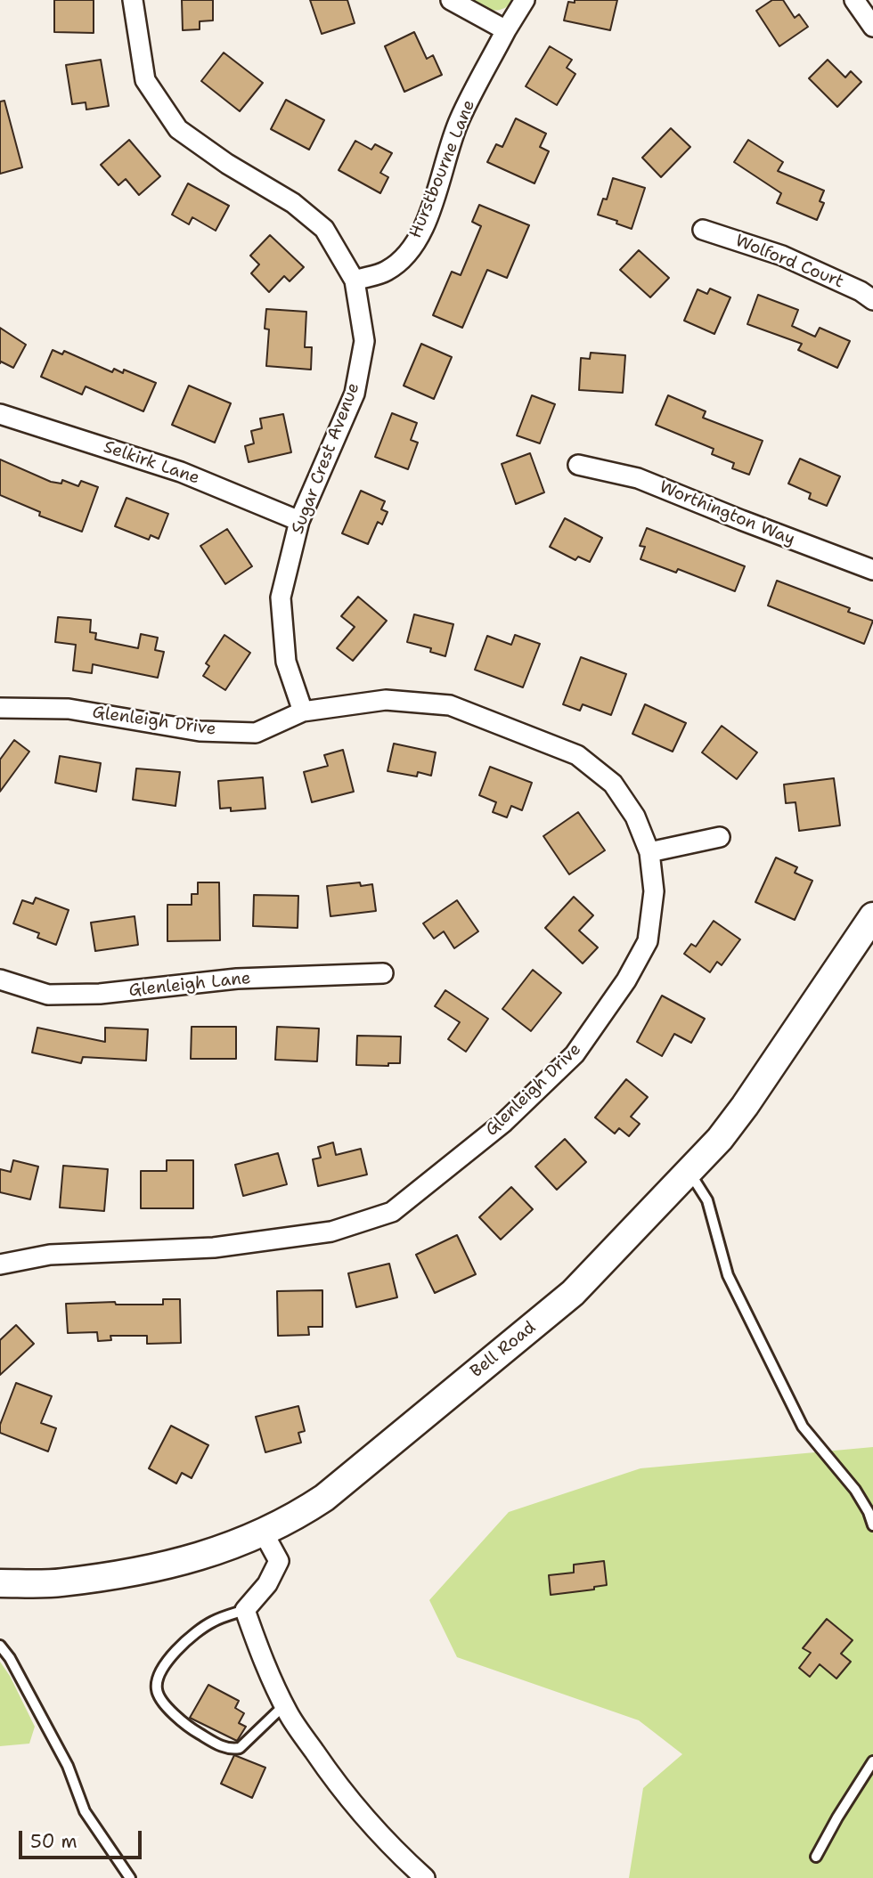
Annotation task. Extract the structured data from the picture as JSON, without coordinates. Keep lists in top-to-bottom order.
{
  "streets": {
    "street": [
      "Hurstbourne Lane",
      "Wolford Court",
      "Sugar Crest Avenue",
      "Selkirk Lane",
      "Worthington Way",
      "Glenleigh Drive",
      "Glenleigh Lane",
      "Bell Road"
    ]
  },
  "crossings": [
    ["Hurstbourne Lane", "Sugar Crest Avenue"],
    ["Sugar Crest Avenue", "Selkirk Lane"],
    ["Sugar Crest Avenue", "Glenleigh Drive"]
  ],
  "scale_bar": "50 m"
}
